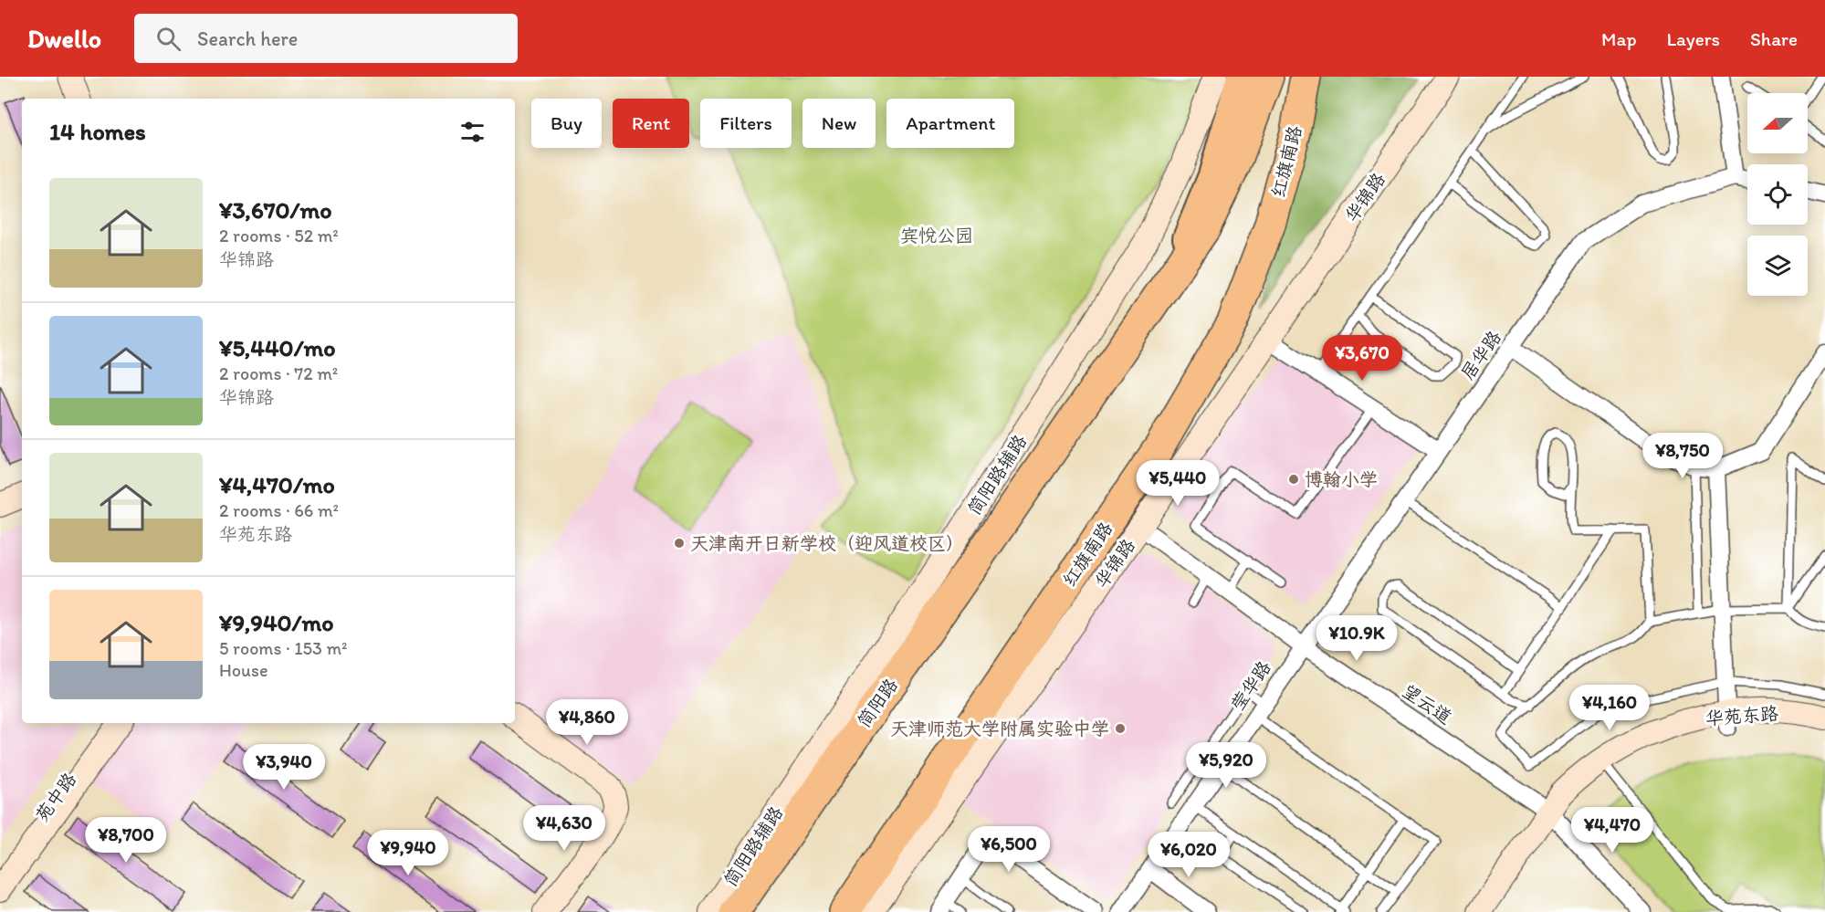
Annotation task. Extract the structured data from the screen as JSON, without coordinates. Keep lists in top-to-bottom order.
{
  "streets": {
    "highway": ["红旗南路", "简阳路"],
    "street": [
      "华锦路",
      "居华路",
      "简阳路辅路",
      "莹华路",
      "望云道",
      "华苑东路",
      "苑中路"
    ]
  },
  "crossings": [
    ["华锦路", "望云道"],
    ["居华路", "莹华路"],
    ["居华路", "望云道"],
    ["莹华路", "望云道"],
    ["望云道", "华苑东路"]
  ],
  "parks": ["宾悦公园"],
  "places": ["博翰小学", "天津南开日新学校（迎风道校区）", "天津师范大学附属实验中学"],
  "north": "left",
  "page": {
    "header": "Dwello",
    "search": "Search here",
    "nav": ["Map", "Layers", "Share"],
    "chip": [
      "Buy",
      "Rent",
      "Filters",
      "New",
      "Apartment"
    ],
    "heading": "14 homes",
    "list": [
      {
        "name": "¥3,670/mo",
        "note": "2 rooms · 52 m² · 华锦路"
      },
      {
        "name": "¥5,440/mo",
        "note": "2 rooms · 72 m² · 华锦路"
      },
      {
        "name": "¥4,470/mo",
        "note": "2 rooms · 66 m² · 华苑东路"
      },
      {
        "name": "¥9,940/mo",
        "note": "5 rooms · 153 m² · House"
      }
    ],
    "price": [
      "¥3,670",
      "¥8,750",
      "¥5,440",
      "¥10.9K",
      "¥4,160",
      "¥4,860",
      "¥5,920",
      "¥3,940",
      "¥4,630",
      "¥4,470",
      "¥8,700",
      "¥6,500",
      "¥9,940",
      "¥6,020"
    ]
  }
}
